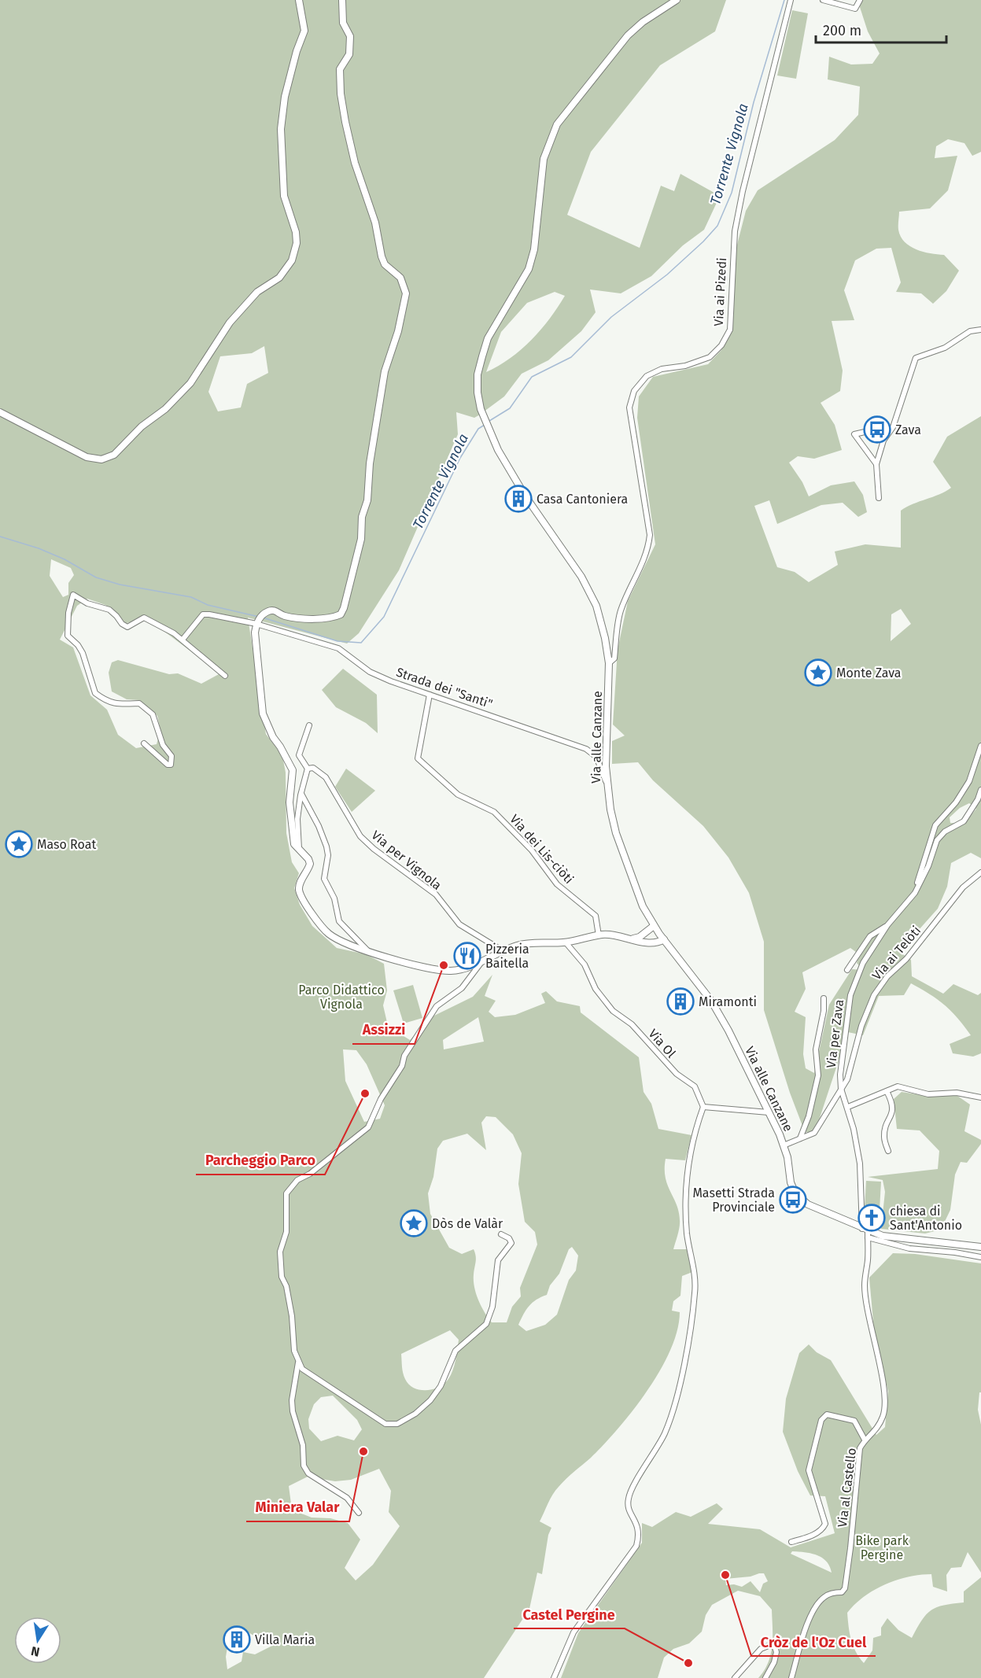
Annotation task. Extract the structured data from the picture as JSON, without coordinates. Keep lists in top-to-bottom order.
{
  "streets": {
    "main road": ["Via alle Canzane"],
    "street": [
      "Via ai Pizedi",
      "Strada dei \"Santi\"",
      "Via dei Lis-ciòti",
      "Via per Vignola",
      "Via ai Telòti",
      "Via per Zava",
      "Via Ol",
      "Via al Castello"
    ]
  },
  "crossings": [
    ["Via ai Pizedi", "Via alle Canzane"],
    ["Strada dei \"Santi\"", "Via alle Canzane"],
    ["Strada dei \"Santi\"", "Via dei Lis-ciòti"],
    ["Via alle Canzane", "Via ai Telòti"],
    ["Via alle Canzane", "Via al Castello"],
    ["Via ai Telòti", "Via per Zava"],
    ["Via ai Telòti", "Via al Castello"],
    ["Via per Zava", "Via al Castello"]
  ],
  "water": ["Torrente Vignola"],
  "parks": ["Parco Didattico Vignola", "Bike park Pergine"],
  "places": {
    "bus stop": ["Zava", "Masetti Strada Provinciale"],
    "building": ["Casa Cantoniera", "Miramonti", "Villa Maria"],
    "place": ["Monte Zava", "Maso Roat", "Dòs de Valàr"],
    "restaurant": ["Pizzeria Baitella"],
    "other": [
      "Assizzi",
      "Parcheggio Parco",
      "Miniera Valar",
      "Cròz de l'Oz Cuel",
      "Castel Pergine"
    ],
    "church": ["chiesa di Sant'Antonio"]
  },
  "scale_bar": "200 m",
  "north": "bottom"
}
